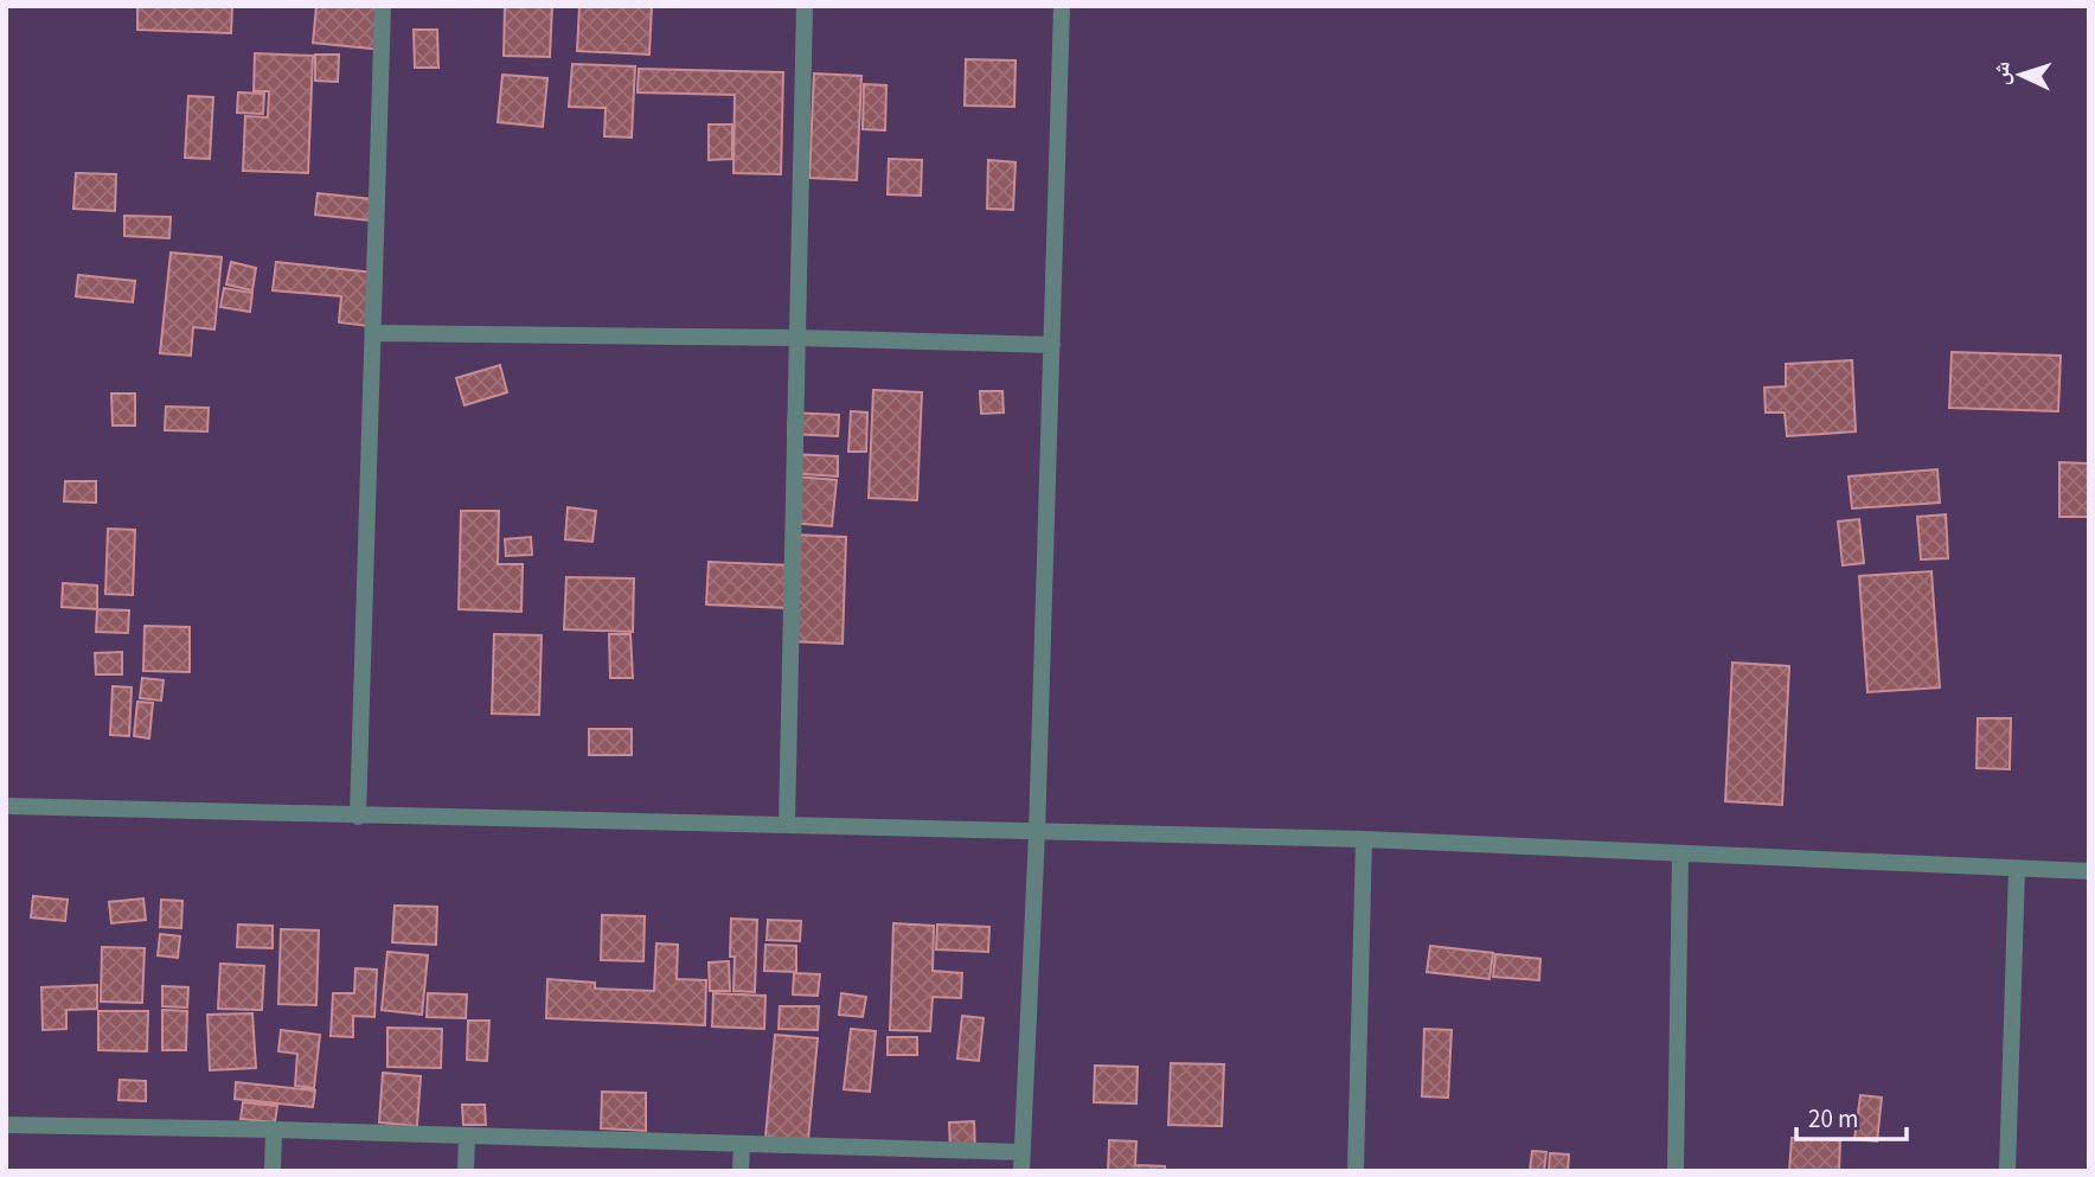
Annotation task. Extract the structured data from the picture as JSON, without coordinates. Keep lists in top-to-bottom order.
{
  "scale_bar": "20 m",
  "north": "left"
}
